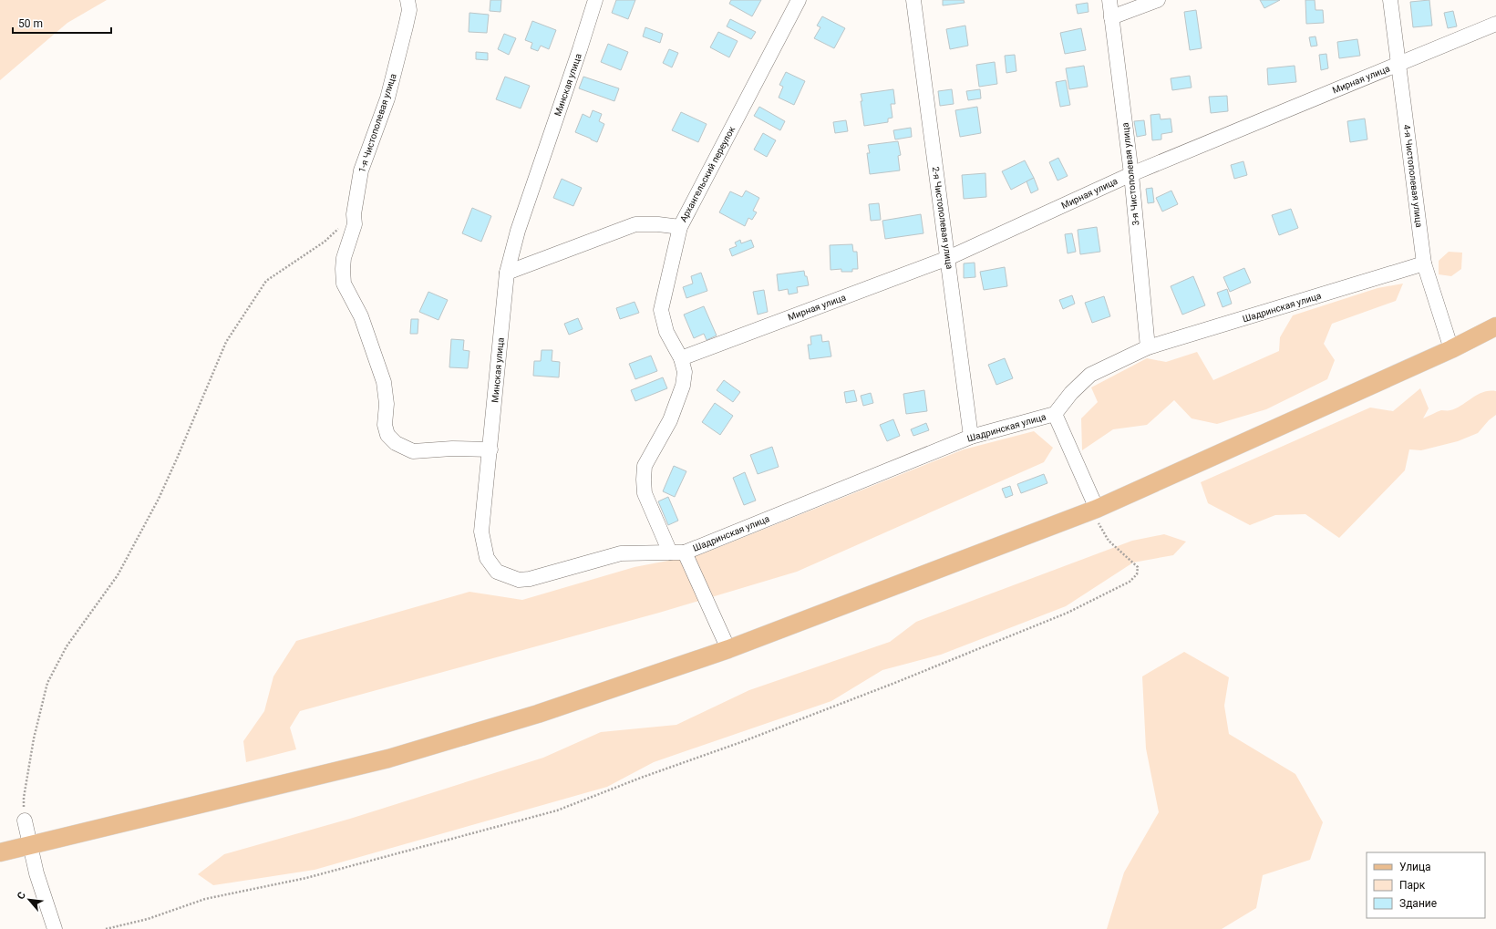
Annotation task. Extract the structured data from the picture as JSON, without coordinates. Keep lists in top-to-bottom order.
{
  "streets": {
    "street": [
      "Мирная улица",
      "Минская улица",
      "1-я Чистополевая улица",
      "Архангельский переулок",
      "3-я Чистополевая улица",
      "4-я Чистополевая улица",
      "2-я Чистополевая улица",
      "Шадринская улица"
    ]
  },
  "crossings": [
    ["Мирная улица", "Архангельский переулок"],
    ["Мирная улица", "3-я Чистополевая улица"],
    ["Мирная улица", "4-я Чистополевая улица"],
    ["Мирная улица", "2-я Чистополевая улица"],
    ["Минская улица", "1-я Чистополевая улица"],
    ["Минская улица", "Архангельский переулок"],
    ["Минская улица", "Шадринская улица"],
    ["3-я Чистополевая улица", "Шадринская улица"],
    ["4-я Чистополевая улица", "Шадринская улица"],
    ["2-я Чистополевая улица", "Шадринская улица"]
  ],
  "legend": ["Улица", "Парк", "Здание"],
  "scale_bar": "50 m",
  "north": "top left"
}
